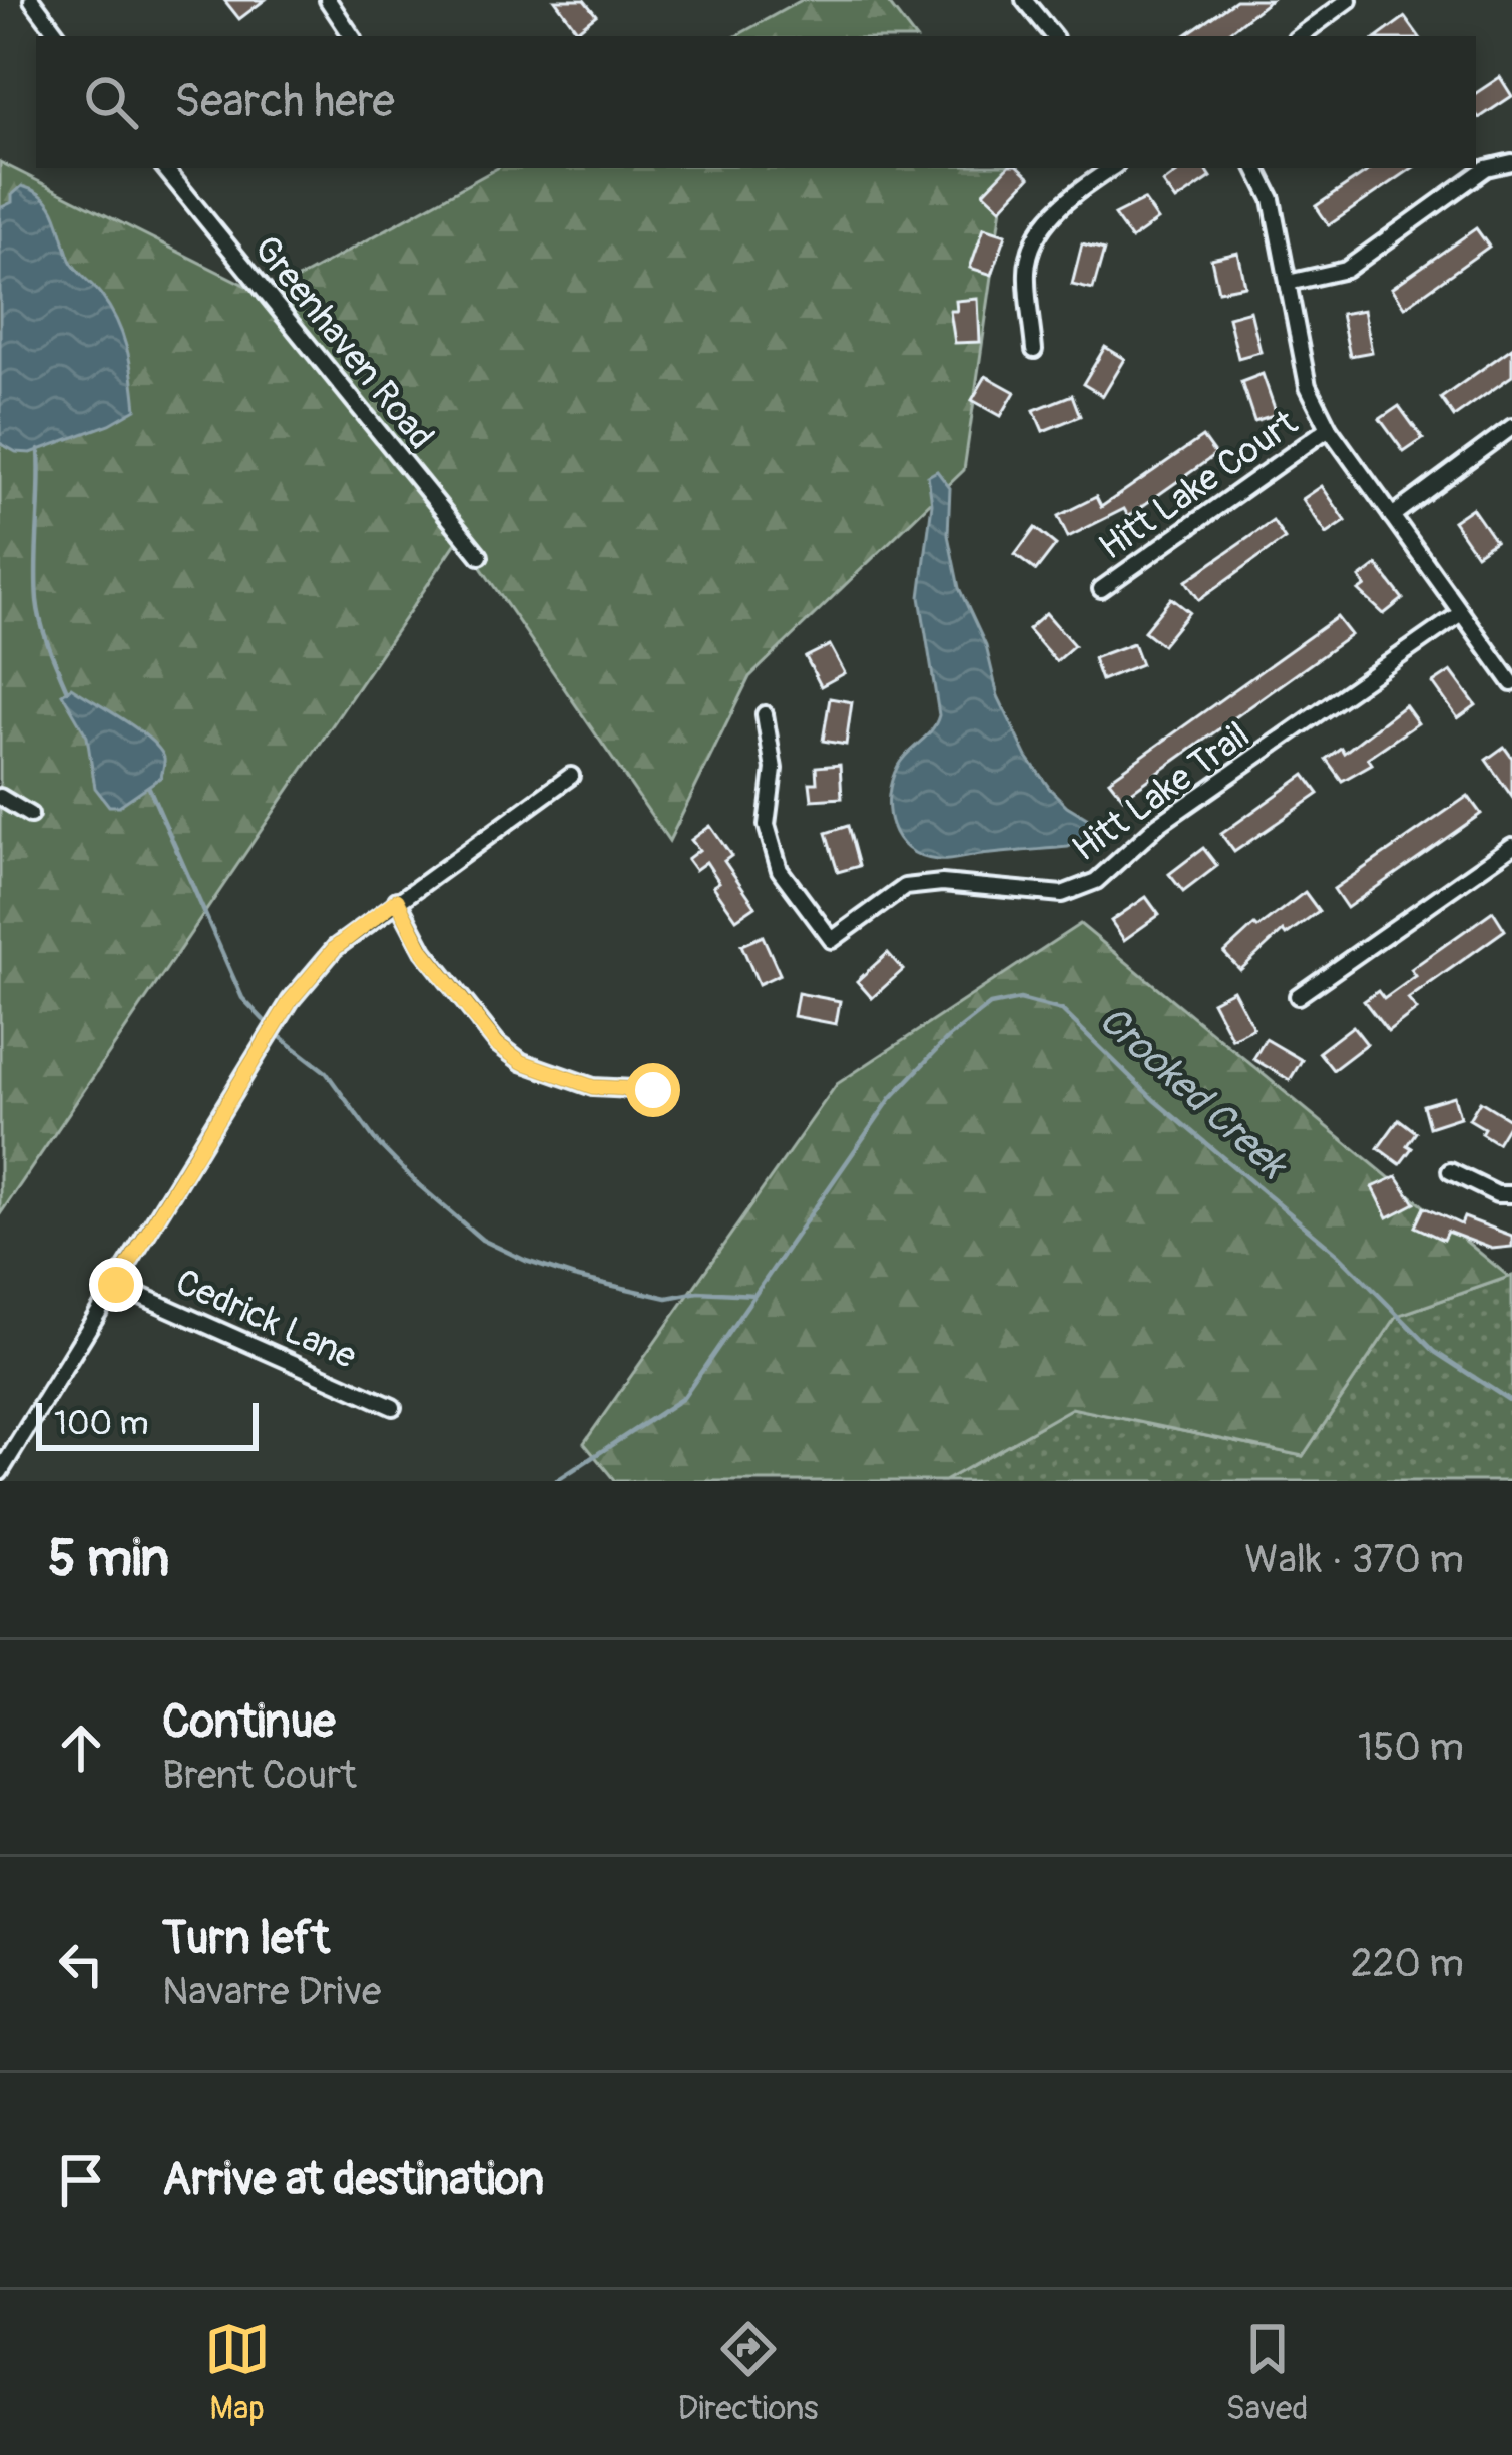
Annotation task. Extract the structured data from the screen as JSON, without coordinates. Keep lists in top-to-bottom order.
{
  "streets": {
    "street": [
      "Greenhaven Road",
      "Hitt Lake Court",
      "Hitt Lake Trail",
      "Cedrick Lane"
    ]
  },
  "water": ["Crooked Creek"],
  "scale_bar": "100 m",
  "page": {
    "search": "Search here",
    "scale": "100 m",
    "heading": ["5 min", "Walk · 370 m"],
    "list": [
      ["Continue", "Brent Court", "150 m"],
      ["Turn left", "Navarre Drive", "220 m"],
      "Arrive at destination"
    ],
    "nav": ["Map", "Directions", "Saved"]
  }
}
